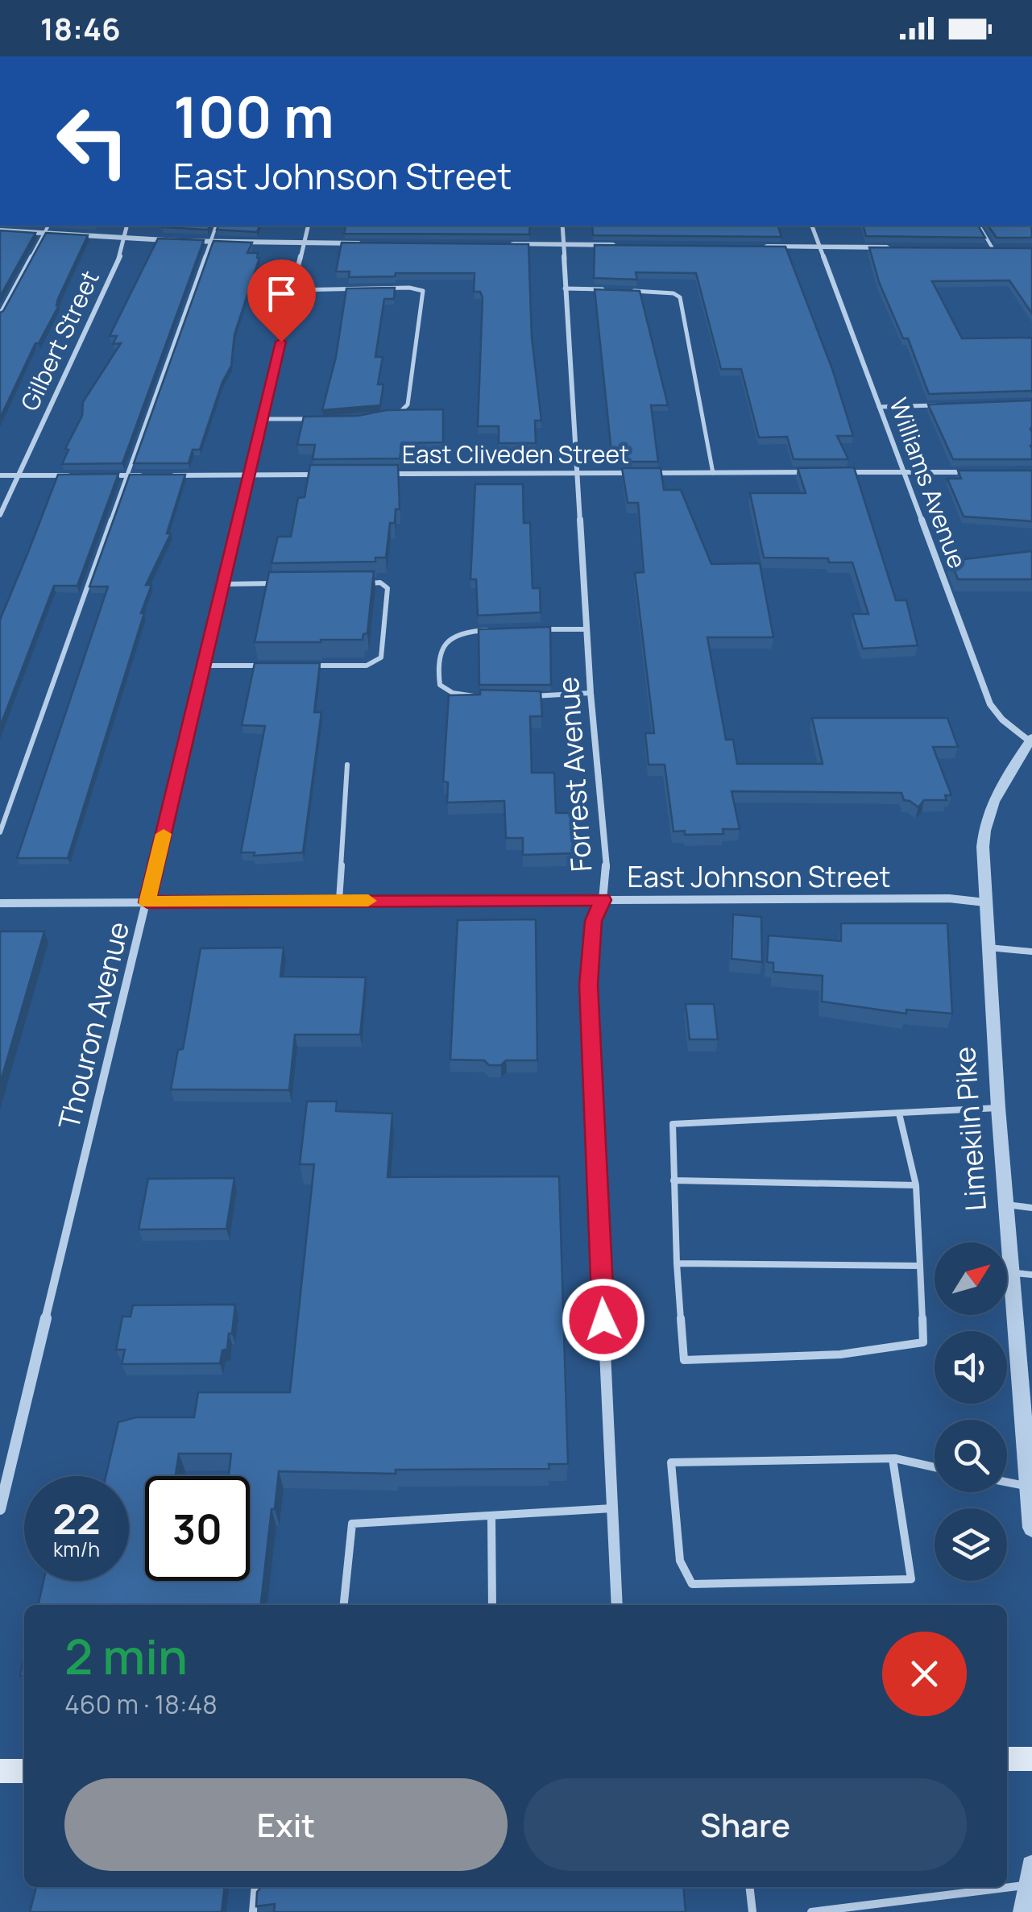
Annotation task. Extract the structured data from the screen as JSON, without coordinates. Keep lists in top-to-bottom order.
{
  "streets": {
    "street": [
      "Gilbert Street",
      "East Cliveden Street",
      "Williams Avenue",
      "Forrest Avenue",
      "East Johnson Street",
      "Thouron Avenue",
      "Limekiln Pike"
    ]
  },
  "crossings": [
    ["East Cliveden Street", "Forrest Avenue"],
    ["Williams Avenue", "Limekiln Pike"],
    ["Forrest Avenue", "East Johnson Street"],
    ["East Johnson Street", "Thouron Avenue"],
    ["East Johnson Street", "Limekiln Pike"]
  ],
  "north": "top right",
  "page": {
    "status": "18:46",
    "turn": ["100 m", "East Johnson Street"],
    "speed": "22 km/h",
    "limit": "30",
    "heading": ["2 min", "460 m · 18:48"],
    "buttons": ["Exit", "Share"]
  }
}
